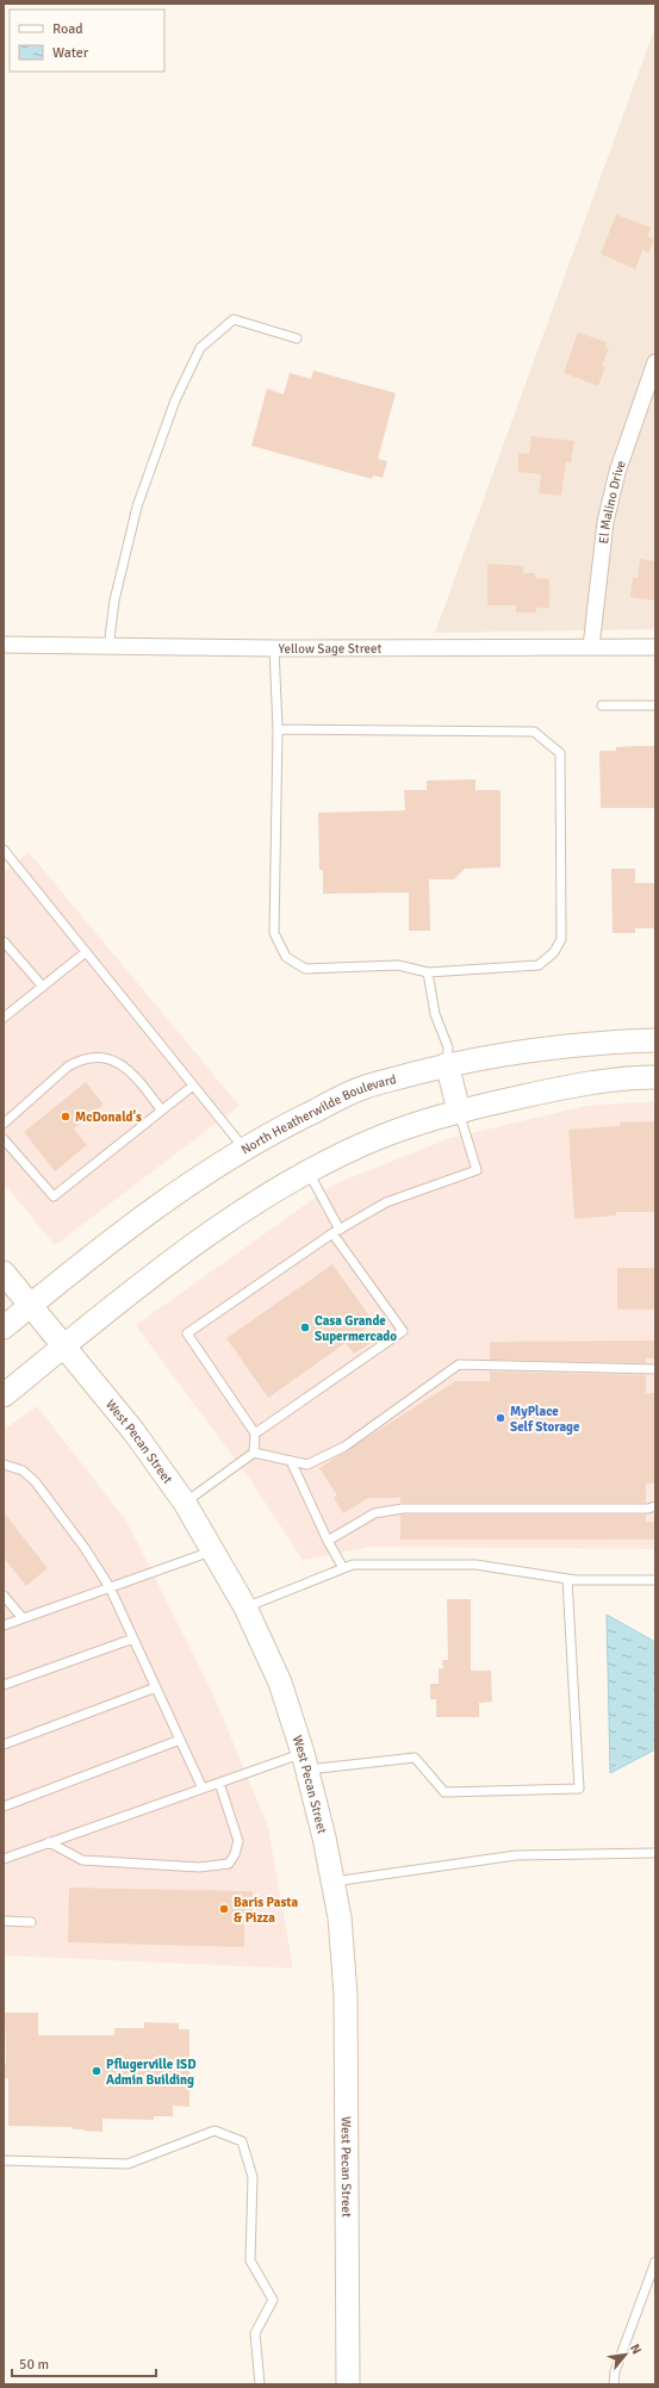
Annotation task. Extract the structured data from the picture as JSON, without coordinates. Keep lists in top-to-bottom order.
{
  "streets": {
    "main road": ["North Heatherwilde Boulevard", "West Pecan Street"],
    "street": ["El Malino Drive", "Yellow Sage Street"]
  },
  "crossings": [
    ["El Malino Drive", "Yellow Sage Street"],
    ["North Heatherwilde Boulevard", "West Pecan Street"]
  ],
  "places": [
    "McDonald's",
    "Casa Grande Supermercado",
    "MyPlace Self Storage",
    "Baris Pasta & Pizza",
    "Pflugerville ISD Admin Building"
  ],
  "legend": ["Road", "Water"],
  "scale_bar": "50 m",
  "north": "top right"
}
